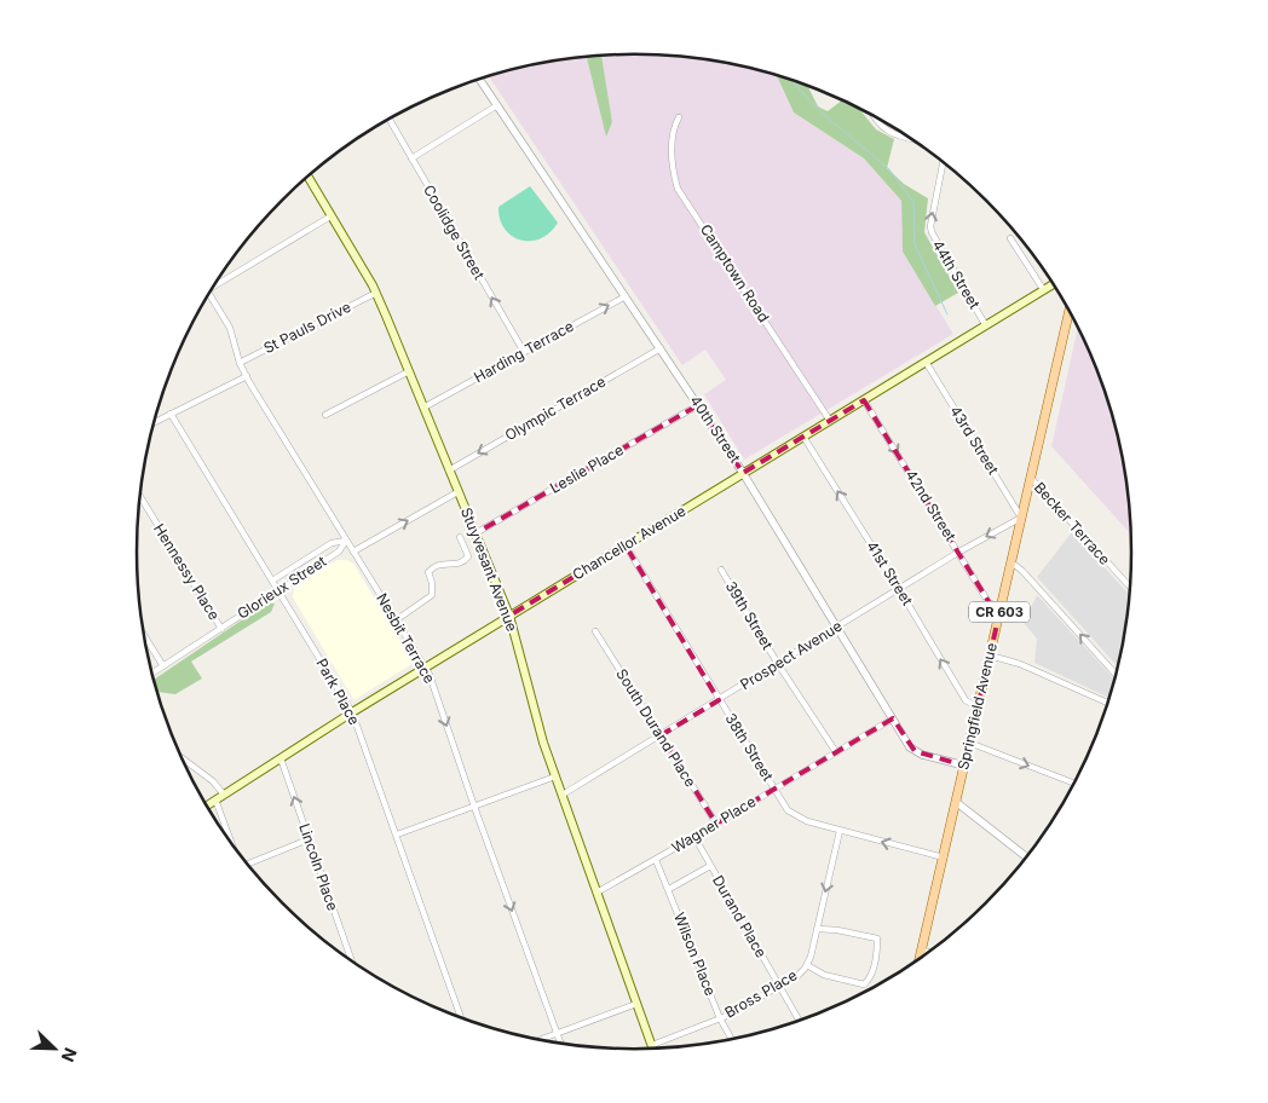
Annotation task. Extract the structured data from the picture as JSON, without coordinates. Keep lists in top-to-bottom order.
{
  "streets": {
    "main road": [
      "Chancellor Avenue",
      "Stuyvesant Avenue",
      "CR 603",
      "Springfield Avenue"
    ],
    "street": [
      "Coolidge Street",
      "Camptown Road",
      "44th Street",
      "St Pauls Drive",
      "Harding Terrace",
      "Olympic Terrace",
      "40th Street",
      "43rd Street",
      "Leslie Place",
      "42nd Street",
      "Becker Terrace",
      "Hennessy Place",
      "41st Street",
      "Glorieux Street",
      "39th Street",
      "Nesbit Terrace",
      "Prospect Avenue",
      "Park Place",
      "South Durand Place",
      "38th Street",
      "Wagner Place",
      "Lincoln Place",
      "Durand Place",
      "Wilson Place",
      "Bross Place"
    ]
  },
  "crossings": [
    ["Coolidge Street", "Harding Terrace"],
    ["Camptown Road", "Chancellor Avenue"],
    ["44th Street", "Chancellor Avenue"],
    ["St Pauls Drive", "Stuyvesant Avenue"],
    ["St Pauls Drive", "Nesbit Terrace"],
    ["Harding Terrace", "40th Street"],
    ["Harding Terrace", "Stuyvesant Avenue"],
    ["Olympic Terrace", "40th Street"],
    ["Olympic Terrace", "Stuyvesant Avenue"],
    ["40th Street", "Leslie Place"],
    ["40th Street", "Chancellor Avenue"],
    ["40th Street", "Prospect Avenue"],
    ["40th Street", "Springfield Avenue"],
    ["40th Street", "Wagner Place"],
    ["43rd Street", "Chancellor Avenue"],
    ["43rd Street", "Prospect Avenue"],
    ["43rd Street", "Springfield Avenue"],
    ["Leslie Place", "Stuyvesant Avenue"],
    ["42nd Street", "Chancellor Avenue"],
    ["42nd Street", "Prospect Avenue"],
    ["42nd Street", "Springfield Avenue"],
    ["Becker Terrace", "Springfield Avenue"],
    ["Chancellor Avenue", "Stuyvesant Avenue"],
    ["Chancellor Avenue", "41st Street"],
    ["Chancellor Avenue", "Nesbit Terrace"],
    ["Chancellor Avenue", "Park Place"],
    ["Chancellor Avenue", "38th Street"],
    ["Chancellor Avenue", "Lincoln Place"],
    ["Stuyvesant Avenue", "Prospect Avenue"],
    ["Stuyvesant Avenue", "Wagner Place"],
    ["Stuyvesant Avenue", "Bross Place"],
    ["Hennessy Place", "Glorieux Street"],
    ["41st Street", "Prospect Avenue"],
    ["41st Street", "Springfield Avenue"],
    ["Glorieux Street", "Nesbit Terrace"],
    ["Glorieux Street", "Park Place"],
    ["39th Street", "Prospect Avenue"],
    ["39th Street", "Wagner Place"],
    ["Prospect Avenue", "Springfield Avenue"],
    ["Prospect Avenue", "South Durand Place"],
    ["Prospect Avenue", "38th Street"],
    ["Springfield Avenue", "38th Street"],
    ["South Durand Place", "Wagner Place"],
    ["38th Street", "Wagner Place"],
    ["38th Street", "Bross Place"],
    ["Wagner Place", "Durand Place"],
    ["Wagner Place", "Wilson Place"],
    ["Durand Place", "Bross Place"],
    ["Wilson Place", "Bross Place"]
  ],
  "one_way": [
    "Coolidge Street",
    "44th Street",
    "Harding Terrace",
    "Olympic Terrace",
    "42nd Street",
    "41st Street",
    "Nesbit Terrace",
    "Lincoln Place"
  ],
  "north": "bottom right"
}
